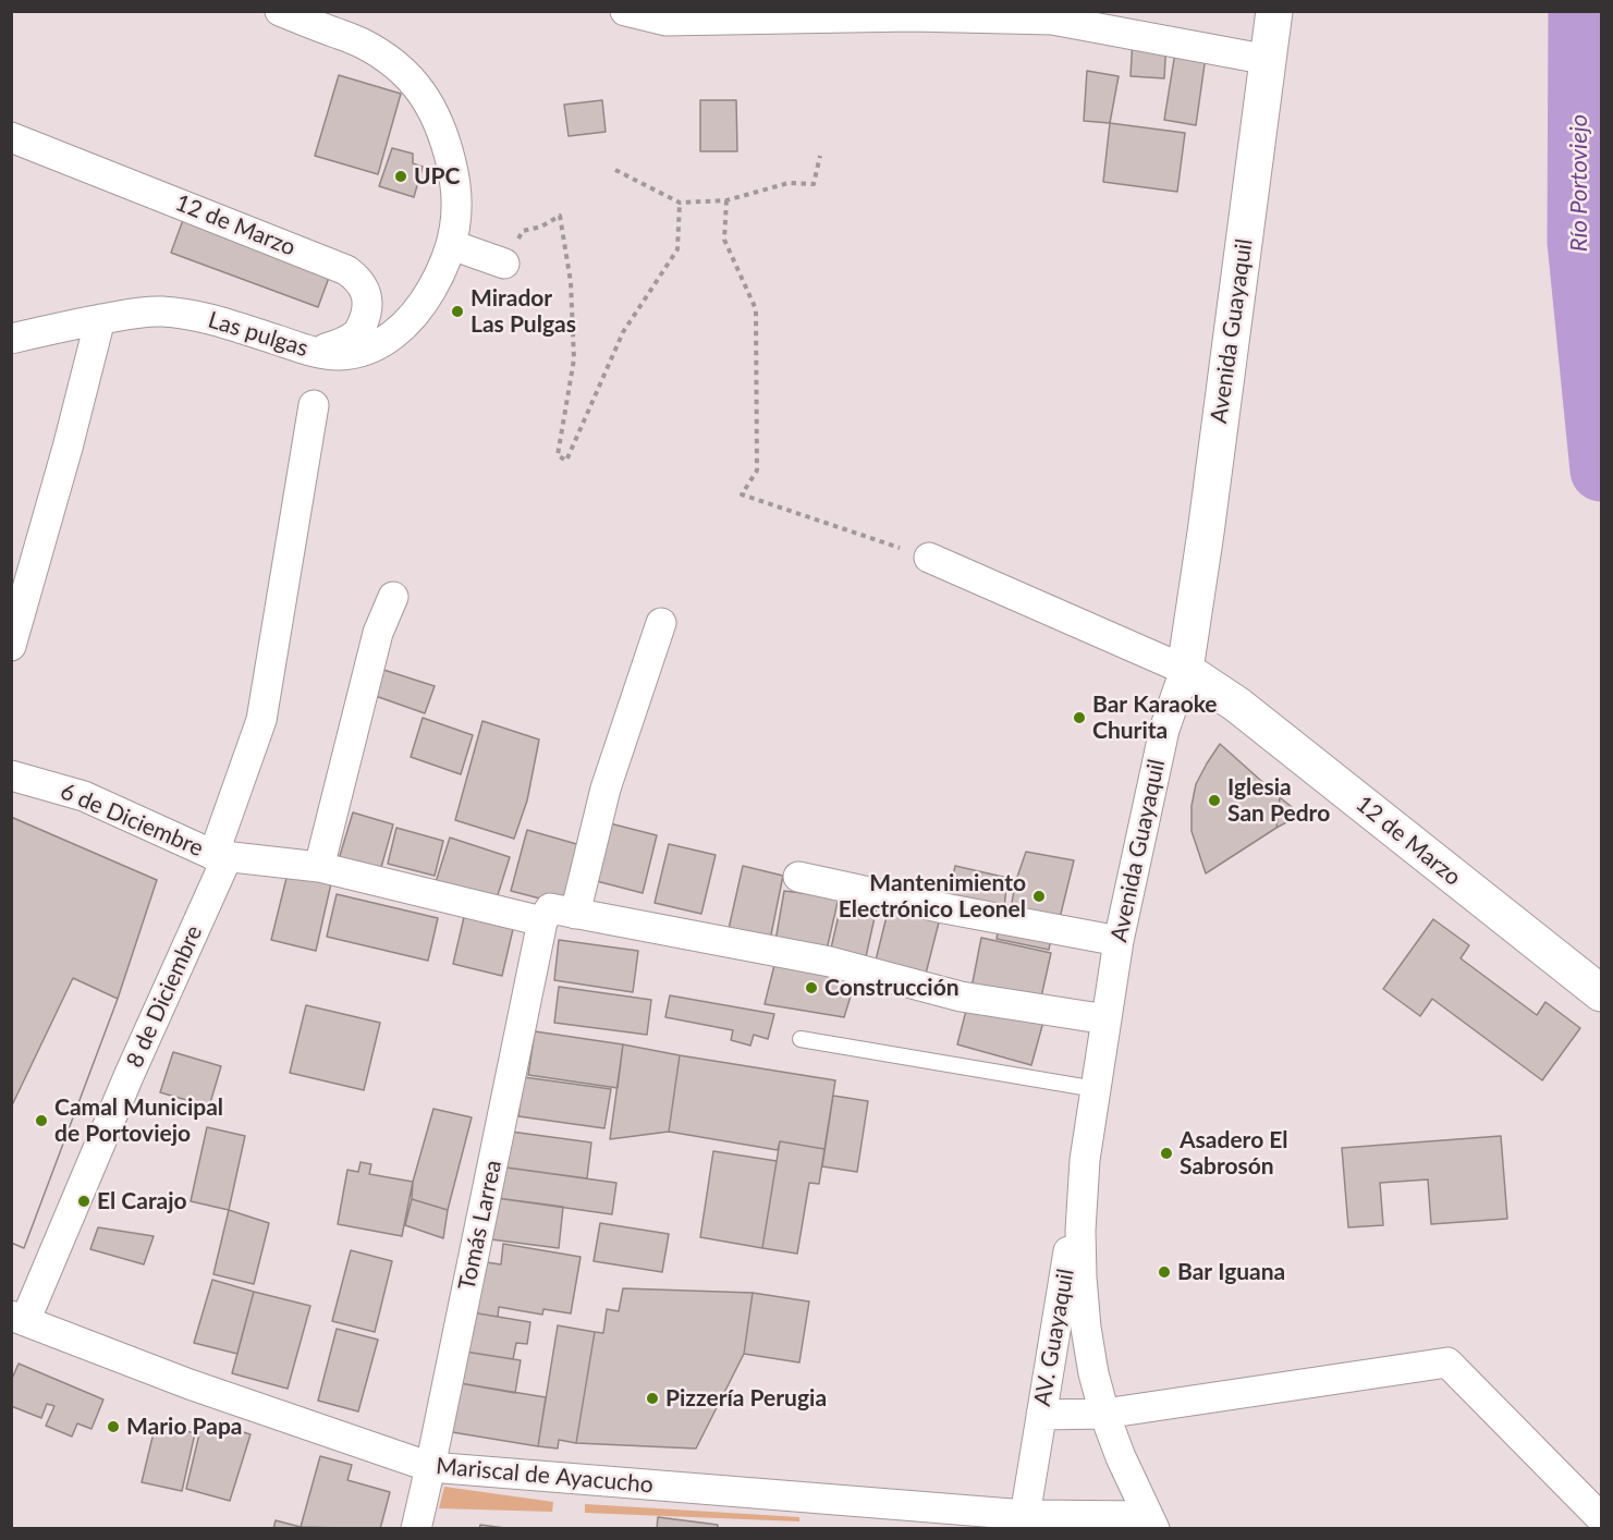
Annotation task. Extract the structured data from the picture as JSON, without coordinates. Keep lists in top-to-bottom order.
{
  "streets": {
    "street": [
      "12 de Marzo",
      "Avenida Guayaquil",
      "Las pulgas",
      "6 de Diciembre",
      "8 de Diciembre",
      "Tomás Larrea",
      "AV. Guayaquil",
      "Mariscal de Ayacucho"
    ]
  },
  "crossings": [
    ["12 de Marzo", "Avenida Guayaquil"],
    ["12 de Marzo", "Las pulgas"],
    ["Avenida Guayaquil", "AV. Guayaquil"],
    ["Avenida Guayaquil", "Mariscal de Ayacucho"],
    ["6 de Diciembre", "8 de Diciembre"],
    ["6 de Diciembre", "Tomás Larrea"],
    ["8 de Diciembre", "Mariscal de Ayacucho"],
    ["Tomás Larrea", "Mariscal de Ayacucho"],
    ["AV. Guayaquil", "Mariscal de Ayacucho"]
  ],
  "water": ["Río Portoviejo"],
  "places": [
    "UPC",
    "Mirador Las Pulgas",
    "Bar Karaoke Churita",
    "Iglesia San Pedro",
    "Mantenimiento Electrónico Leonel",
    "Construcción",
    "Camal Municipal de Portoviejo",
    "Asadero El Sabrosón",
    "El Carajo",
    "Bar Iguana",
    "Pizzería Perugia",
    "Mario Papa"
  ]
}
